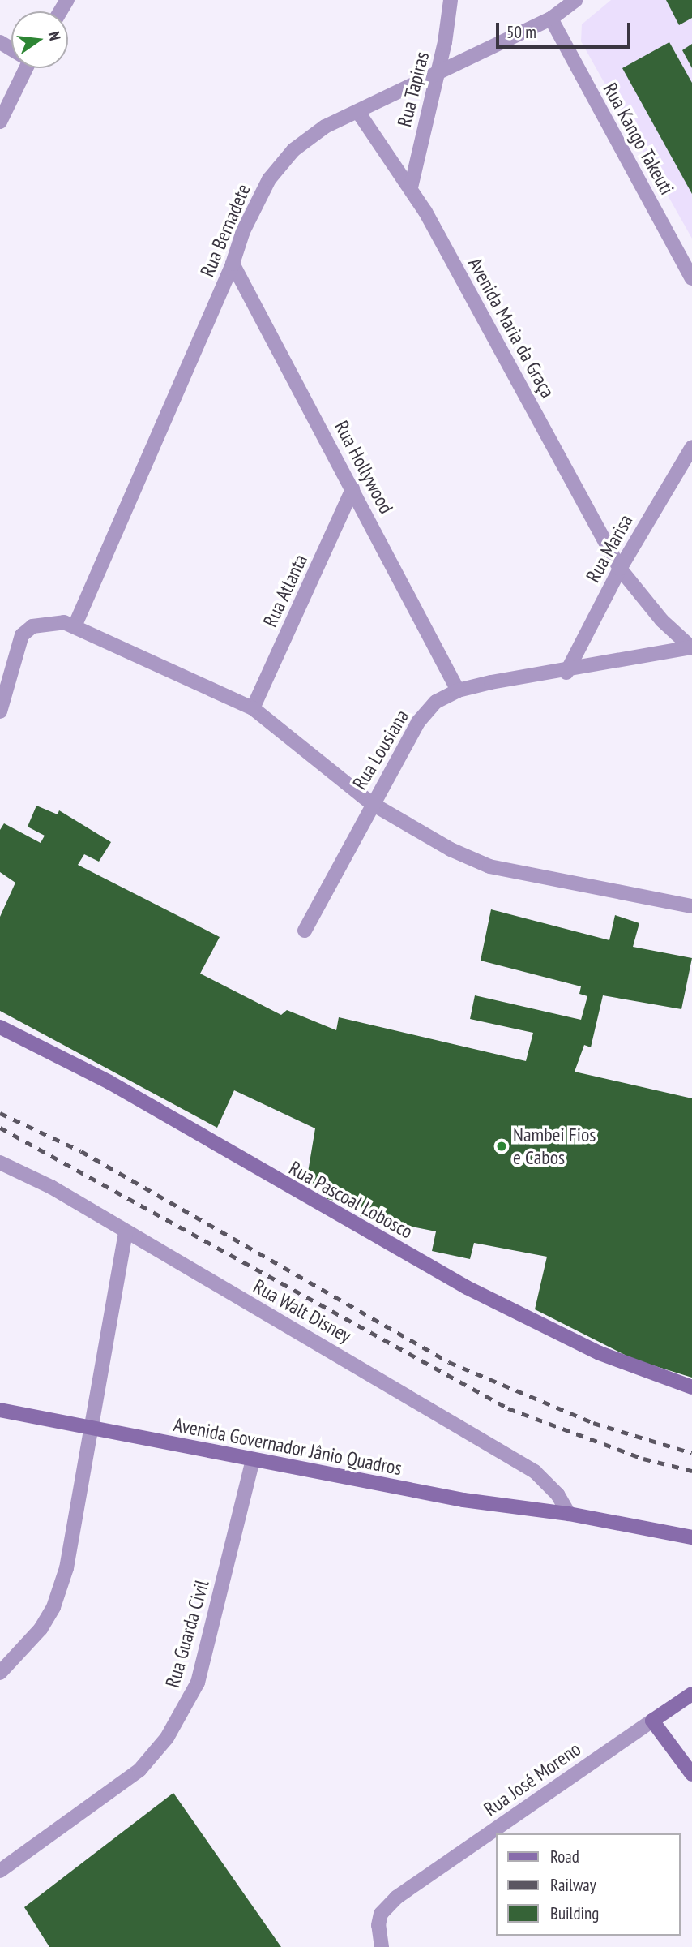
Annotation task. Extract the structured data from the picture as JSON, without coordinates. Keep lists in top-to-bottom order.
{
  "streets": {
    "main road": ["Rua Pascoal Lobosco", "Avenida Governador Jânio Quadros", "Rua José Moreno"],
    "street": [
      "Rua Tapiras",
      "Rua Kango Takeuti",
      "Rua Bernadete",
      "Avenida Maria da Graça",
      "Rua Hollywood",
      "Rua Marisa",
      "Rua Atlanta",
      "Rua Lousiana",
      "Rua Walt Disney",
      "Rua Guarda Civil"
    ]
  },
  "crossings": [
    ["Rua Tapiras", "Rua Bernadete"],
    ["Rua Tapiras", "Avenida Maria da Graça"],
    ["Rua Kango Takeuti", "Rua Bernadete"],
    ["Rua Bernadete", "Avenida Maria da Graça"],
    ["Rua Bernadete", "Rua Hollywood"],
    ["Avenida Maria da Graça", "Rua Marisa"],
    ["Avenida Maria da Graça", "Rua Lousiana"],
    ["Rua Hollywood", "Rua Atlanta"],
    ["Rua Hollywood", "Rua Lousiana"],
    ["Rua Marisa", "Rua Lousiana"],
    ["Rua Walt Disney", "Avenida Governador Jânio Quadros"],
    ["Avenida Governador Jânio Quadros", "Rua Guarda Civil"]
  ],
  "places": ["Nambei Fios e Cabos"],
  "legend": ["Road", "Railway", "Building"],
  "scale_bar": "50 m",
  "north": "right"
}
